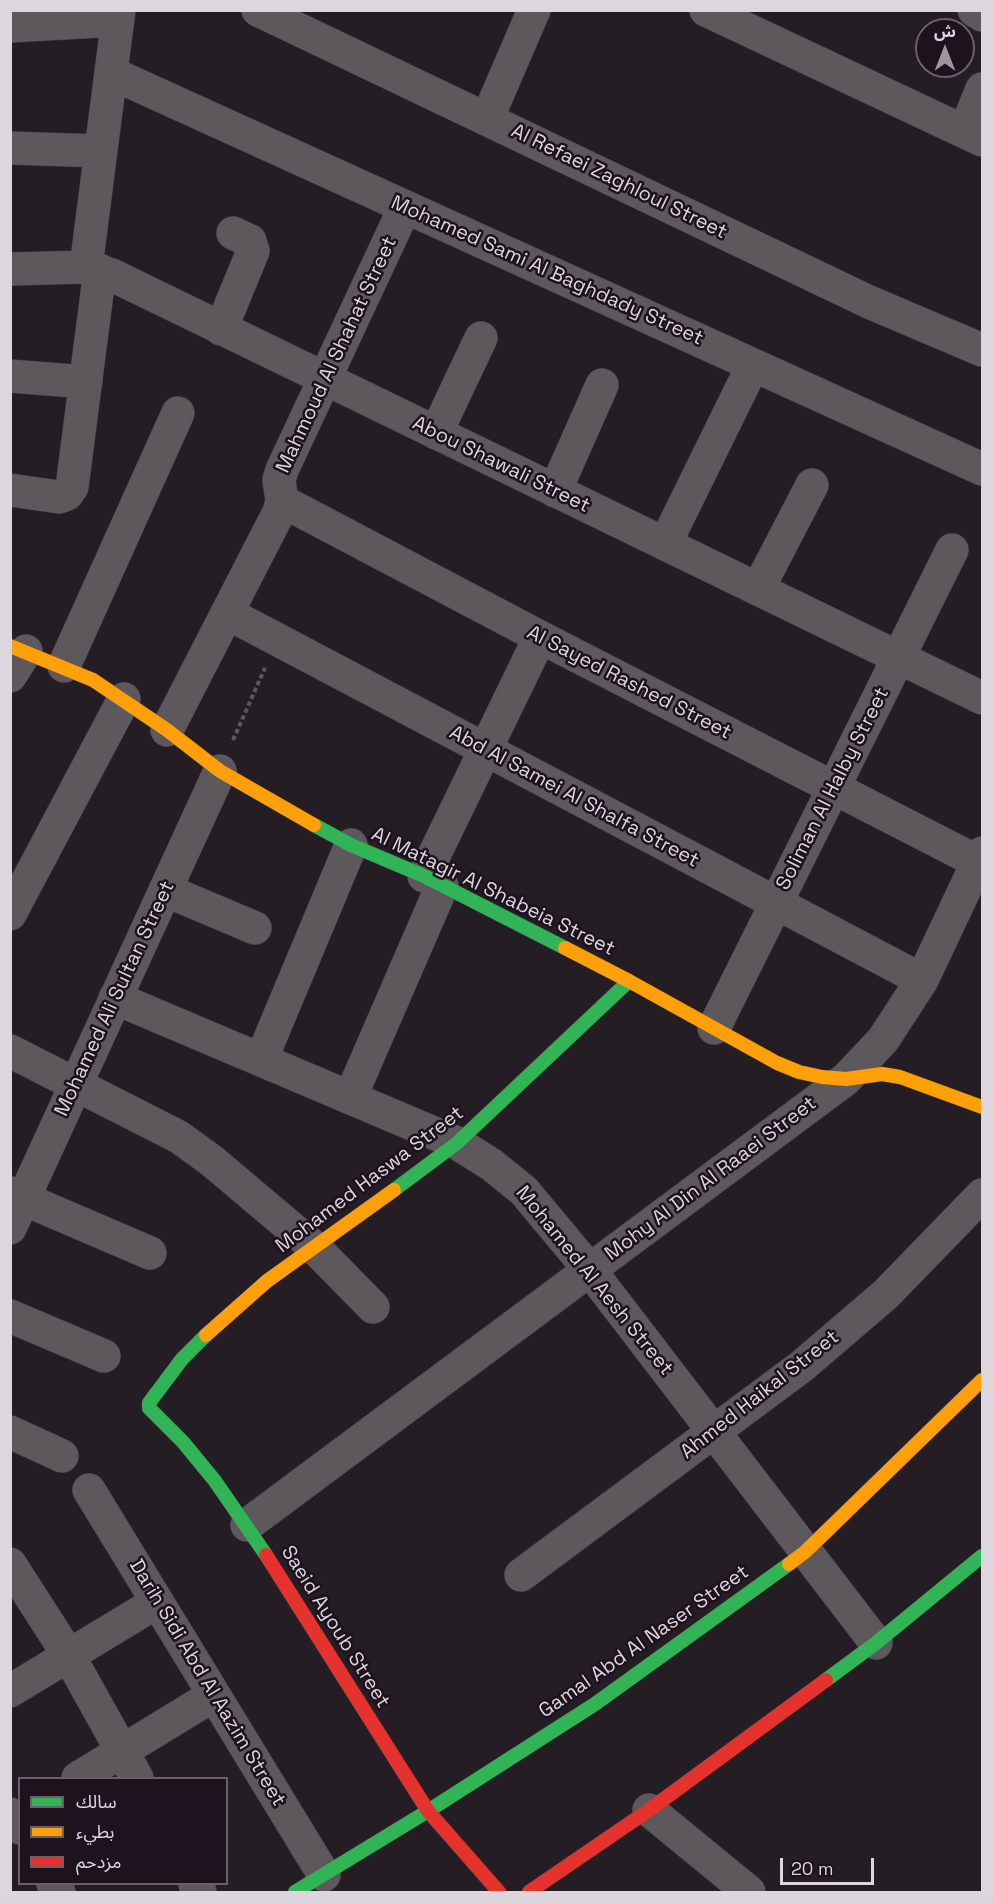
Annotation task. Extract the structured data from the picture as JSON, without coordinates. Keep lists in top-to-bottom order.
{
  "streets": {
    "street": [
      "Al Refaei Zaghloul Street",
      "Mohamed Sami Al Baghdady Street",
      "Mahmoud Al Shahat Street",
      "Abou Shawali Street",
      "Al Sayed Rashed Street",
      "Soliman Al Halby Street",
      "Abd Al Samei Al Shalfa Street",
      "Al Matagir Al Shabeia Street",
      "Mohamed Ali Sultan Street",
      "Mohy Al Din Al Raaei Street",
      "Mohamed Haswa Street",
      "Mohamed Al Aesh Street",
      "Ahmed Haikal Street",
      "Saeid Ayoub Street",
      "Gamal Abd Al Naser Street",
      "Darih Sidi Abd Al Aazim Street"
    ]
  },
  "crossings": [
    ["Mohamed Sami Al Baghdady Street", "Mahmoud Al Shahat Street"],
    ["Mahmoud Al Shahat Street", "Abou Shawali Street"],
    ["Mahmoud Al Shahat Street", "Al Sayed Rashed Street"],
    ["Mahmoud Al Shahat Street", "Abd Al Samei Al Shalfa Street"],
    ["Mahmoud Al Shahat Street", "Al Matagir Al Shabeia Street"],
    ["Abou Shawali Street", "Soliman Al Halby Street"],
    ["Al Sayed Rashed Street", "Soliman Al Halby Street"],
    ["Al Sayed Rashed Street", "Mohy Al Din Al Raaei Street"],
    ["Soliman Al Halby Street", "Abd Al Samei Al Shalfa Street"],
    ["Soliman Al Halby Street", "Al Matagir Al Shabeia Street"],
    ["Abd Al Samei Al Shalfa Street", "Mohy Al Din Al Raaei Street"],
    ["Al Matagir Al Shabeia Street", "Mohamed Ali Sultan Street"],
    ["Al Matagir Al Shabeia Street", "Mohy Al Din Al Raaei Street"],
    ["Al Matagir Al Shabeia Street", "Mohamed Haswa Street"],
    ["Mohamed Ali Sultan Street", "Mohamed Al Aesh Street"],
    ["Mohy Al Din Al Raaei Street", "Mohamed Al Aesh Street"],
    ["Mohy Al Din Al Raaei Street", "Saeid Ayoub Street"],
    ["Mohamed Haswa Street", "Mohamed Al Aesh Street"],
    ["Mohamed Haswa Street", "Saeid Ayoub Street"],
    ["Mohamed Al Aesh Street", "Ahmed Haikal Street"],
    ["Mohamed Al Aesh Street", "Gamal Abd Al Naser Street"],
    ["Saeid Ayoub Street", "Gamal Abd Al Naser Street"],
    ["Gamal Abd Al Naser Street", "Darih Sidi Abd Al Aazim Street"]
  ],
  "legend": ["سالك", "بطيء", "مزدحم"],
  "scale_bar": "20 m",
  "north": "top"
}
